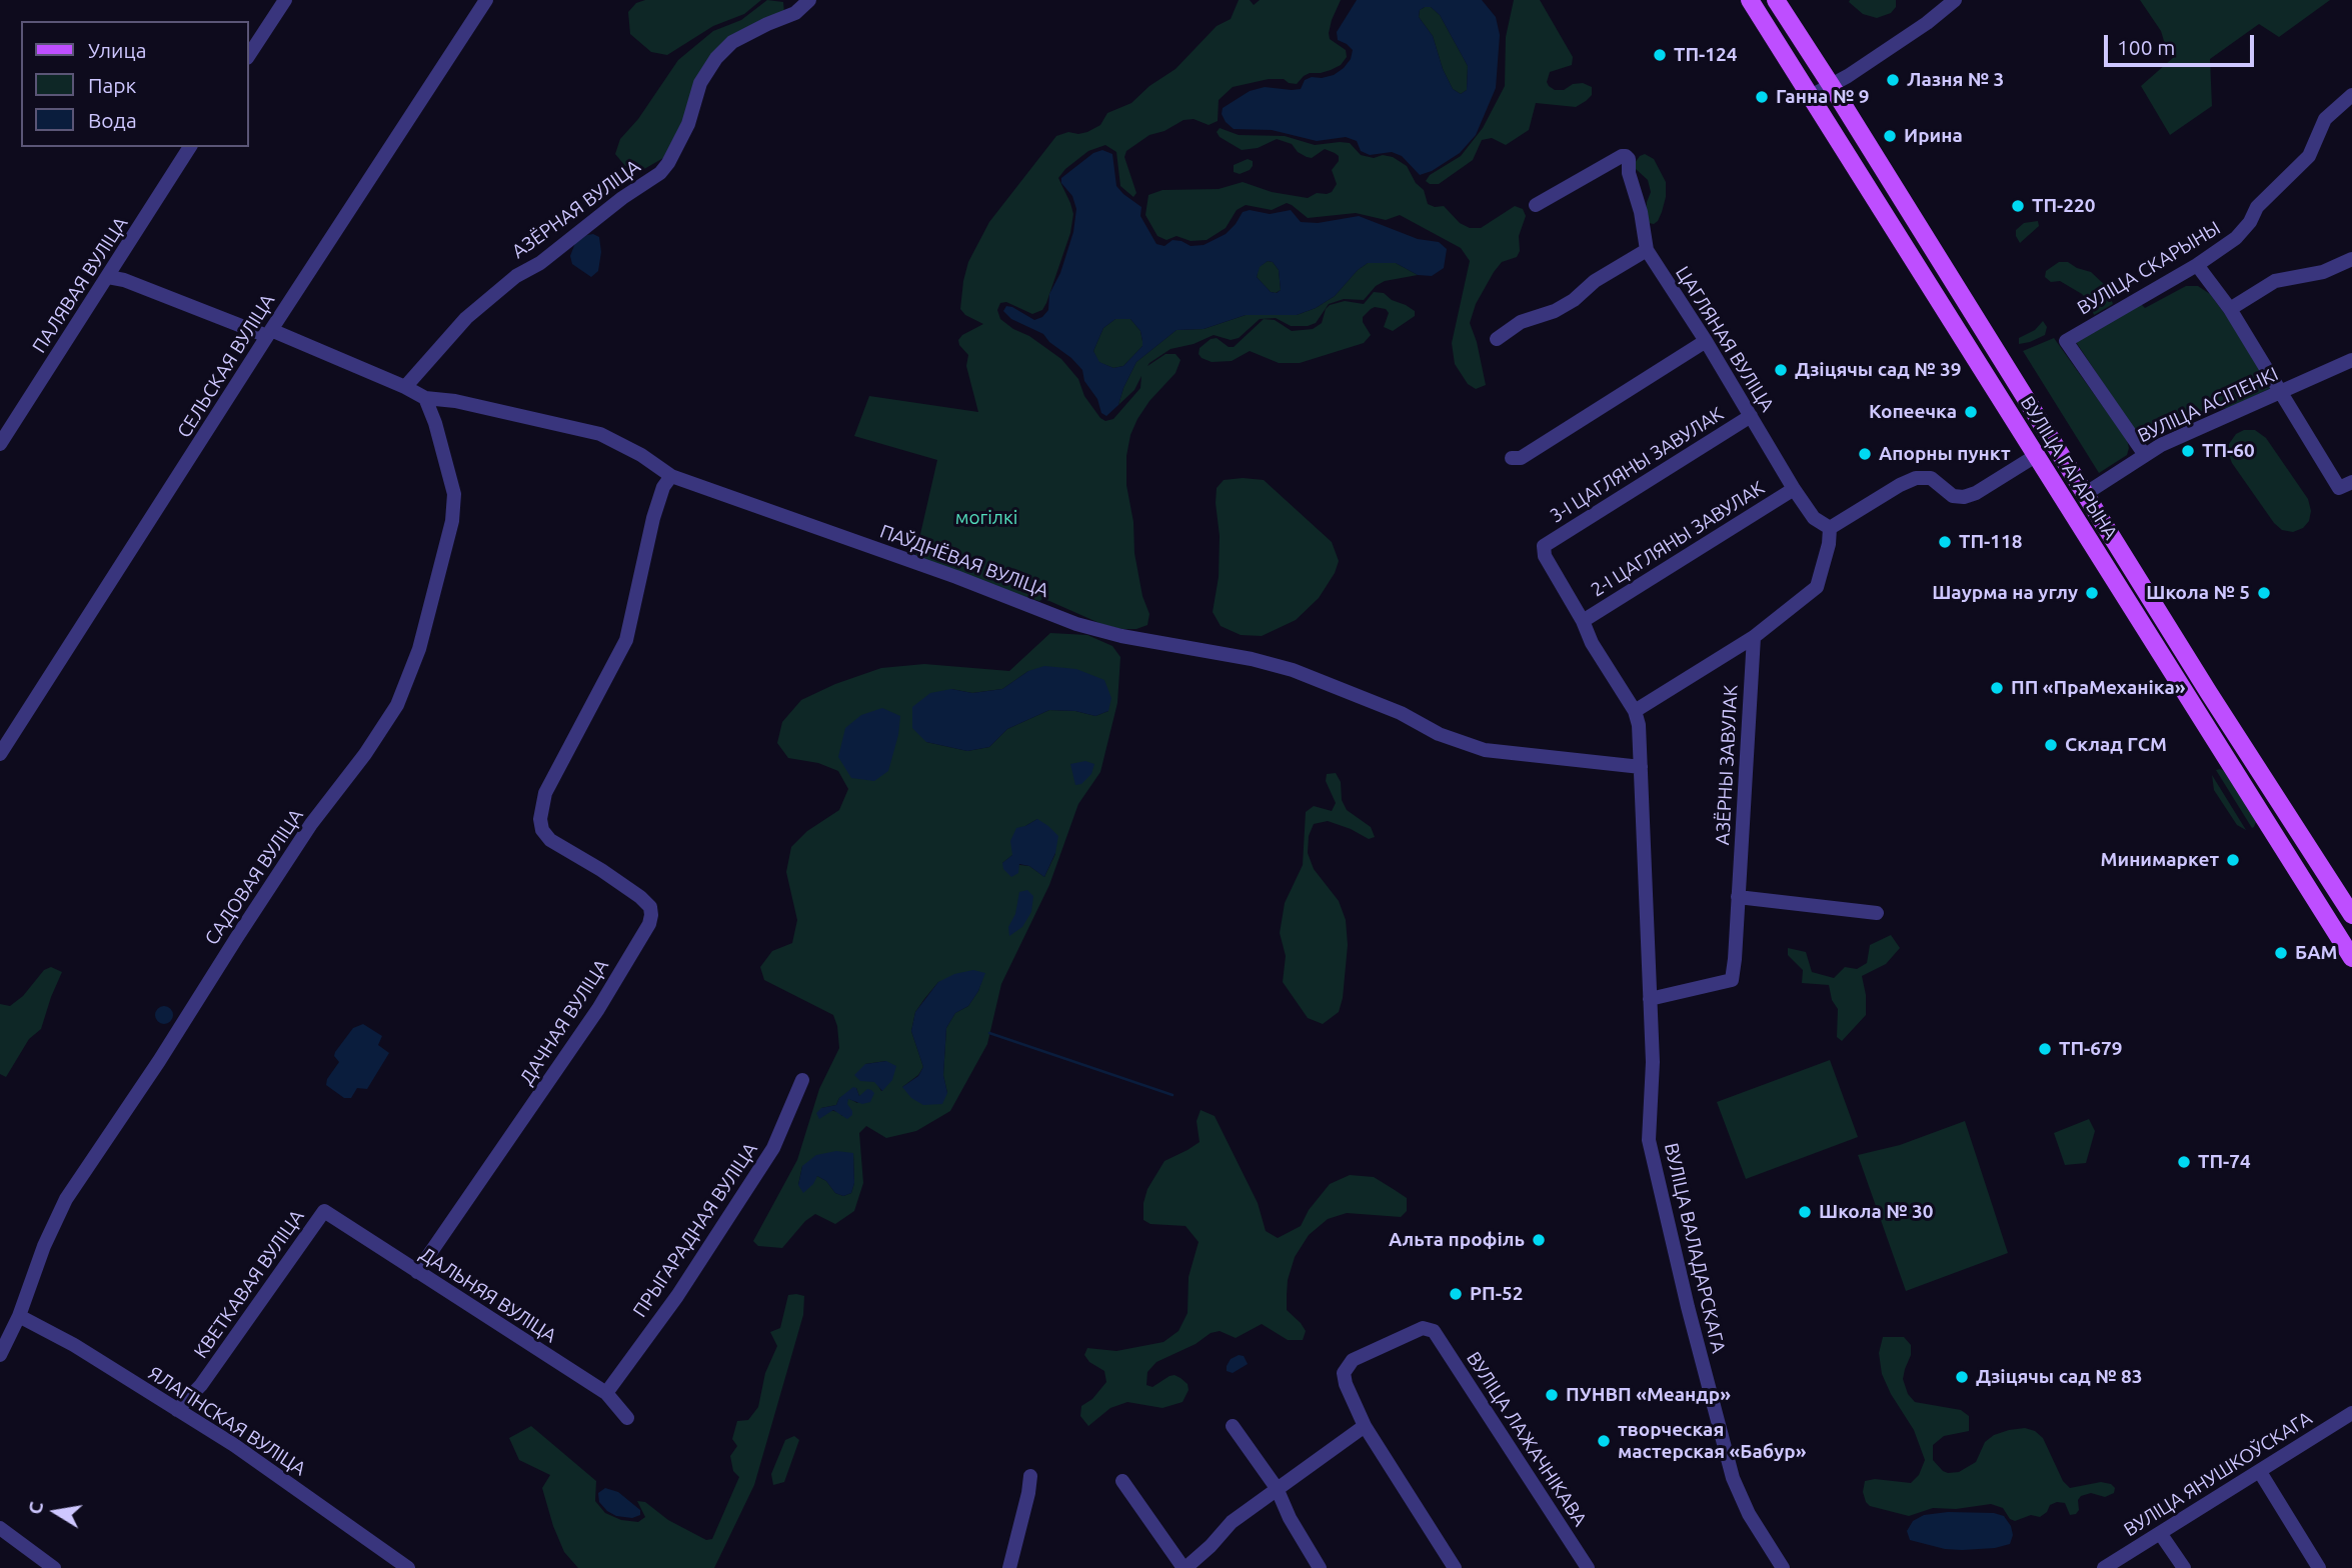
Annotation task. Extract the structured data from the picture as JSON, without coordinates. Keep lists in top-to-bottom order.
{
  "streets": {
    "main road": ["ВУЛІЦА ГАГАРЫНА"],
    "street": [
      "АЗЁРНАЯ ВУЛІЦА",
      "ВУЛІЦА СКАРЫНЫ",
      "ПАЛЯВАЯ ВУЛІЦА",
      "ЦАГЛЯНАЯ ВУЛІЦА",
      "СЕЛЬСКАЯ ВУЛІЦА",
      "ВУЛІЦА АСІПЕНКІ",
      "3-І ЦАГЛЯНЫ ЗАВУЛАК",
      "2-І ЦАГЛЯНЫ ЗАВУЛАК",
      "ПАЎДНЁВАЯ ВУЛІЦА",
      "АЗЁРНЫ ЗАВУЛАК",
      "САДОВАЯ ВУЛІЦА",
      "ДАЧНАЯ ВУЛІЦА",
      "ПРЫГАРАДНАЯ ВУЛІЦА",
      "ВУЛІЦА ВАЛАДАРСКАГА",
      "КВЕТКАВАЯ ВУЛІЦА",
      "ДАЛЬНЯЯ ВУЛІЦА",
      "ЯЛАГІНСКАЯ ВУЛІЦА",
      "ВУЛІЦА ЛАЖАЧНІКАВА",
      "ВУЛІЦА ЯНУШКОЎСКАГА"
    ]
  },
  "crossings": [
    ["АЗЁРНАЯ ВУЛІЦА", "ПАЎДНЁВАЯ ВУЛІЦА"],
    ["ВУЛІЦА СКАРЫНЫ", "ВУЛІЦА АСІПЕНКІ"],
    ["ПАЛЯВАЯ ВУЛІЦА", "ПАЎДНЁВАЯ ВУЛІЦА"],
    ["ЦАГЛЯНАЯ ВУЛІЦА", "3-І ЦАГЛЯНЫ ЗАВУЛАК"],
    ["ЦАГЛЯНАЯ ВУЛІЦА", "2-І ЦАГЛЯНЫ ЗАВУЛАК"],
    ["СЕЛЬСКАЯ ВУЛІЦА", "ПАЎДНЁВАЯ ВУЛІЦА"],
    ["ВУЛІЦА АСІПЕНКІ", "ВУЛІЦА ГАГАРЫНА"],
    ["3-І ЦАГЛЯНЫ ЗАВУЛАК", "2-І ЦАГЛЯНЫ ЗАВУЛАК"],
    ["ПАЎДНЁВАЯ ВУЛІЦА", "САДОВАЯ ВУЛІЦА"],
    ["ПАЎДНЁВАЯ ВУЛІЦА", "ДАЧНАЯ ВУЛІЦА"],
    ["ПАЎДНЁВАЯ ВУЛІЦА", "ВУЛІЦА ВАЛАДАРСКАГА"],
    ["АЗЁРНЫ ЗАВУЛАК", "ВУЛІЦА ВАЛАДАРСКАГА"],
    ["САДОВАЯ ВУЛІЦА", "ЯЛАГІНСКАЯ ВУЛІЦА"],
    ["ДАЧНАЯ ВУЛІЦА", "ДАЛЬНЯЯ ВУЛІЦА"],
    ["ПРЫГАРАДНАЯ ВУЛІЦА", "ДАЛЬНЯЯ ВУЛІЦА"],
    ["КВЕТКАВАЯ ВУЛІЦА", "ДАЛЬНЯЯ ВУЛІЦА"],
    ["КВЕТКАВАЯ ВУЛІЦА", "ЯЛАГІНСКАЯ ВУЛІЦА"]
  ],
  "parks": ["могілкі"],
  "places": [
    "ТП-124",
    "Лазня № 3",
    "Ганна № 9",
    "Ирина",
    "ТП-220",
    "Дзіцячы сад № 39",
    "Копеечка",
    "ТП-60",
    "Апорны пункт",
    "ТП-118",
    "Шаурма на углу",
    "Школа № 5",
    "ПП «ПраМеханіка»",
    "Склад ГСМ",
    "Минимаркет",
    "БАМ",
    "ТП-679",
    "ТП-74",
    "Школа № 30",
    "Альта профіль",
    "РП-52",
    "Дзіцячы сад № 83",
    "ПУНВП «Меандр»",
    "творческая мастерская «Бабур»"
  ],
  "legend": ["Улица", "Парк", "Вода"],
  "scale_bar": "100 m",
  "north": "left"
}
